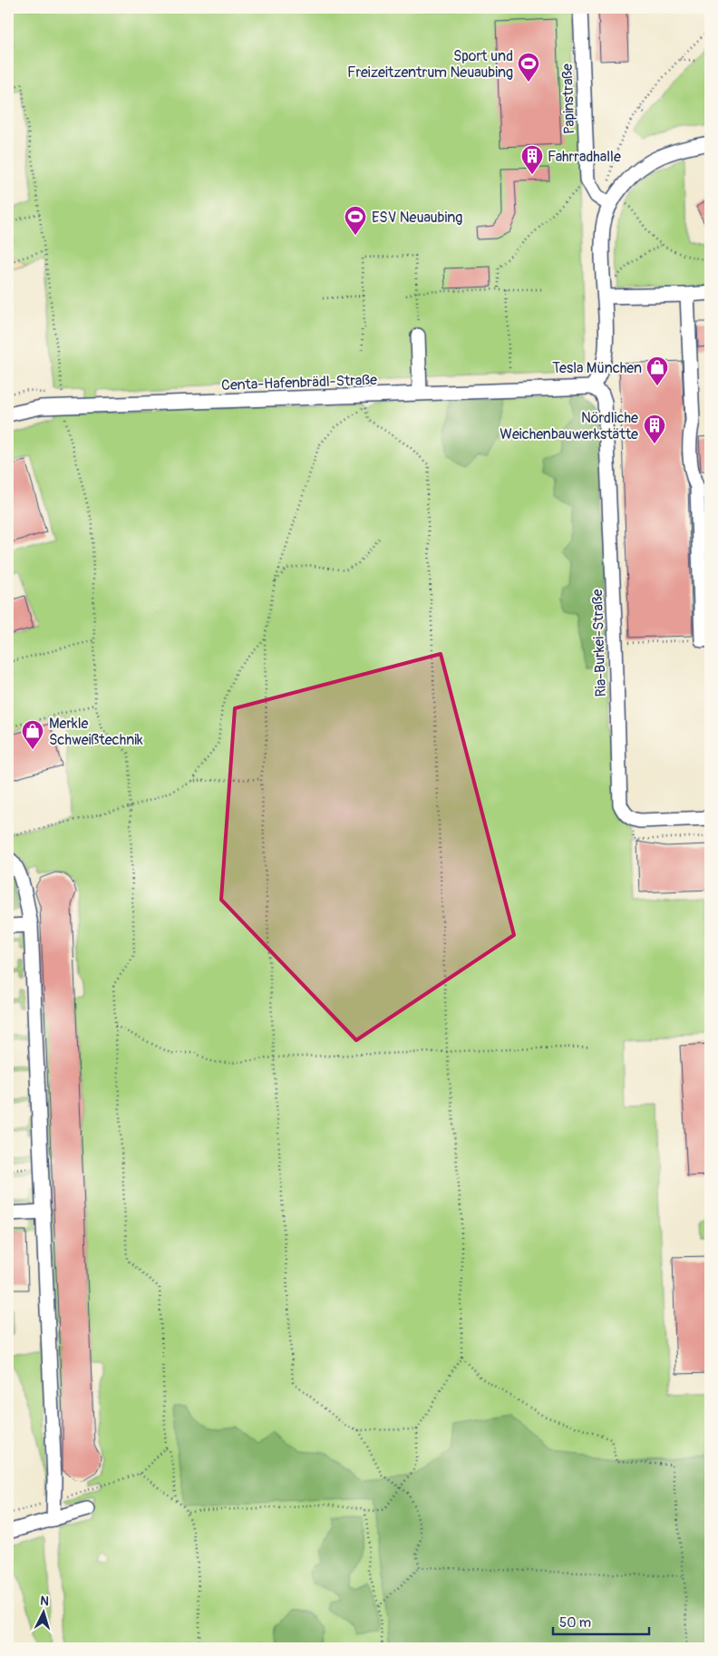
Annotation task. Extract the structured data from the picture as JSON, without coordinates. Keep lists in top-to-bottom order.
{
  "streets": {
    "street": ["Papinstraße", "Centa-Hafenbrädl-Straße", "Ria-Burkei-Straße"]
  },
  "crossings": [
    ["Centa-Hafenbrädl-Straße", "Ria-Burkei-Straße"]
  ],
  "places": {
    "sports": ["Sport und Freizeitzentrum Neuaubing", "ESV Neuaubing"],
    "building": ["Fahrradhalle", "Nördliche Weichenbauwerkstätte"],
    "shop": ["Tesla München", "Merkle Schweißtechnik"]
  },
  "scale_bar": "50 m",
  "north": "top"
}
